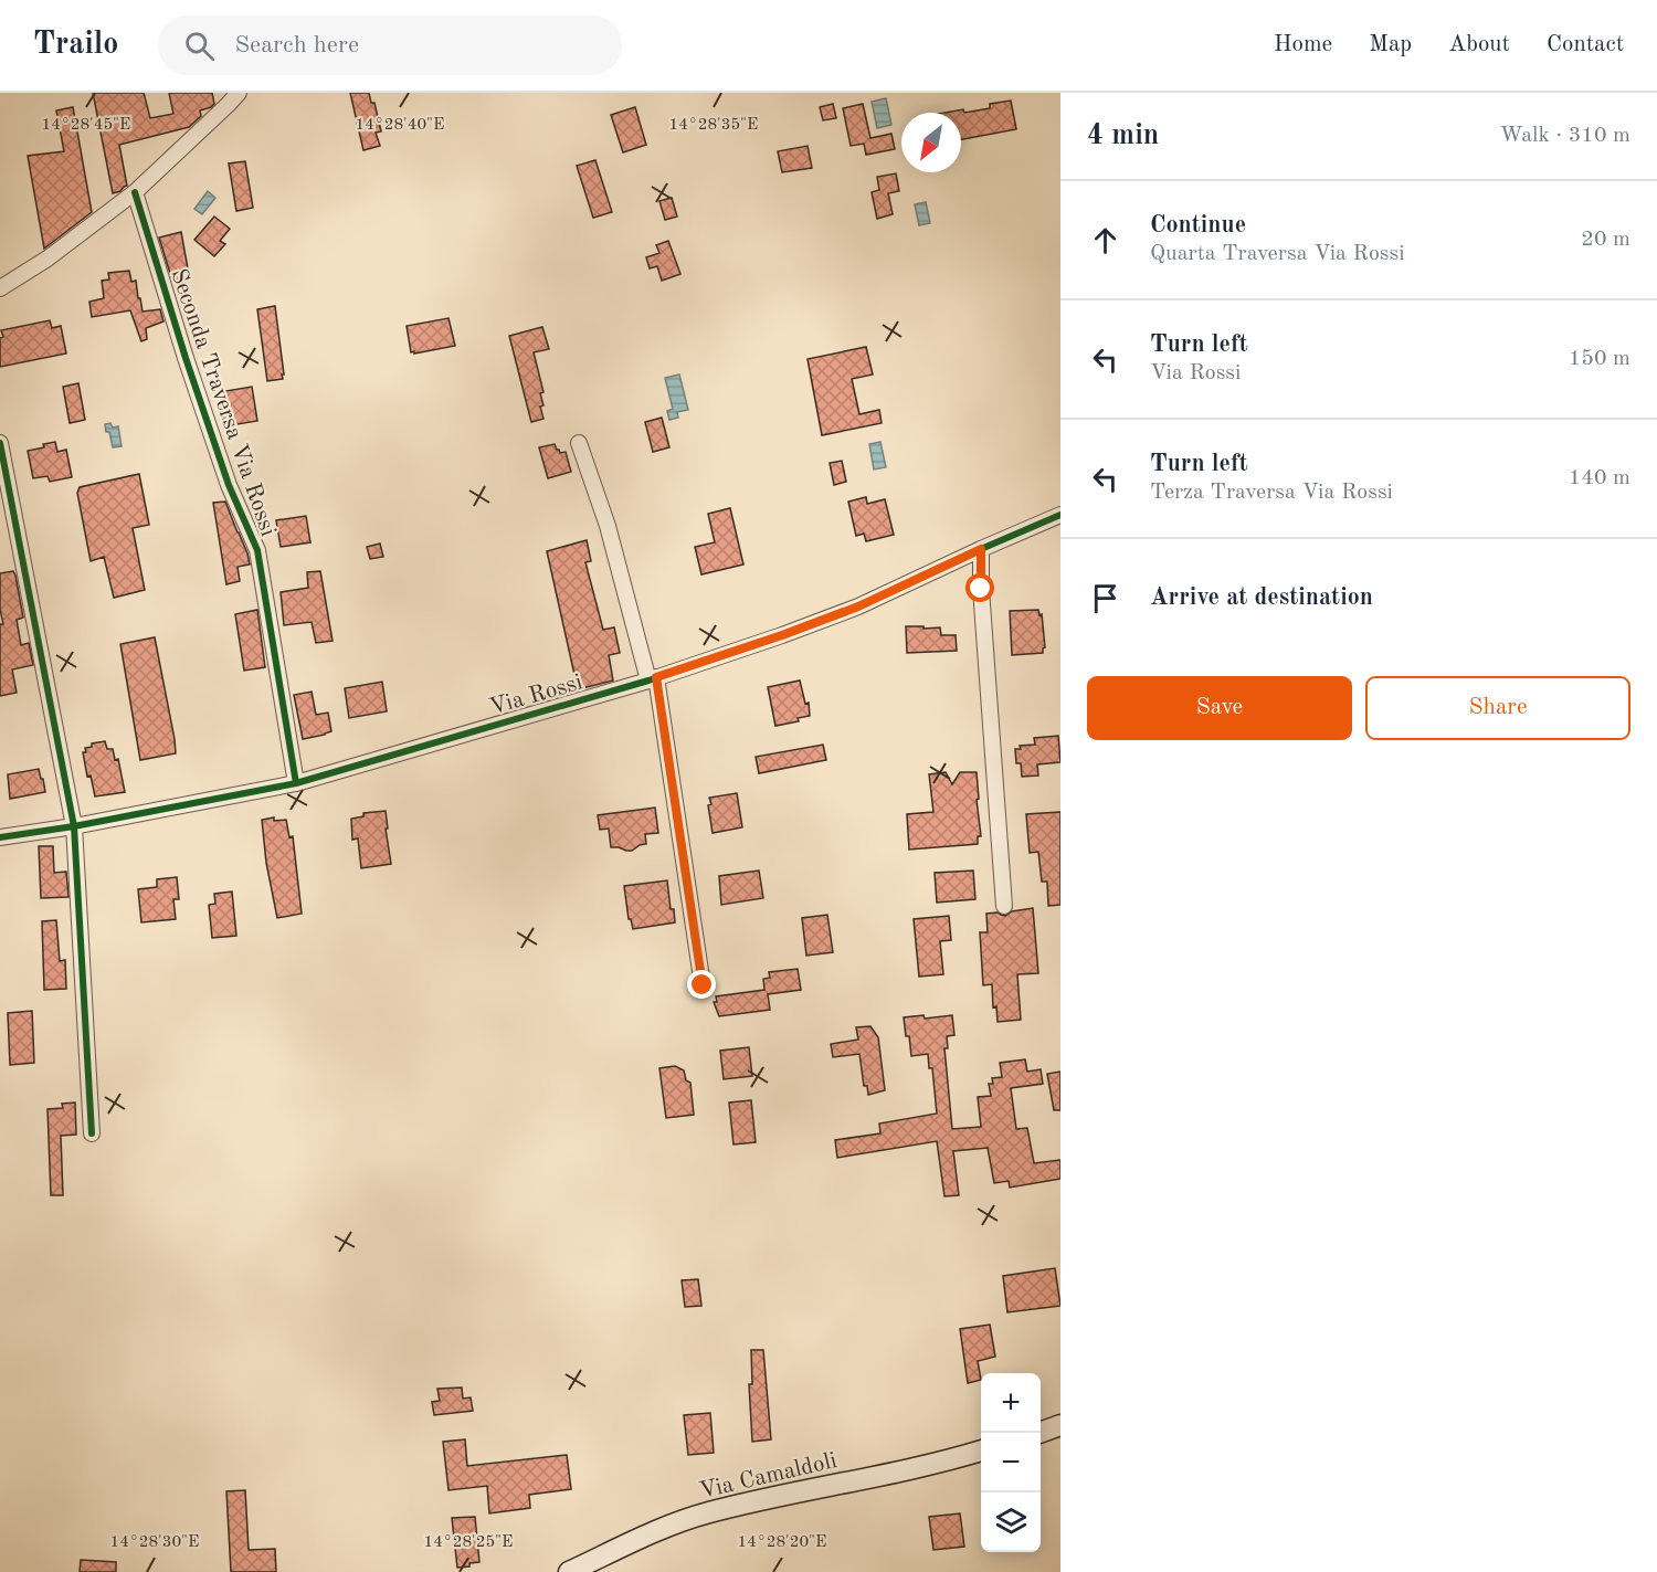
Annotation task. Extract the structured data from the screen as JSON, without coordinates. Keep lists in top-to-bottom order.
{
  "streets": {
    "street": ["Seconda Traversa Via Rossi", "Via Rossi", "Via Camaldoli"]
  },
  "crossings": [
    ["Seconda Traversa Via Rossi", "Via Rossi"]
  ],
  "north": "bottom left",
  "page": {
    "header": "Trailo",
    "search": "Search here",
    "nav": [
      "Home",
      "Map",
      "About",
      "Contact"
    ],
    "heading": ["4 min", "Walk · 310 m"],
    "list": [
      ["Continue", "Quarta Traversa Via Rossi", "20 m"],
      ["Turn left", "Via Rossi", "150 m"],
      ["Turn left", "Terza Traversa Via Rossi", "140 m"],
      "Arrive at destination"
    ],
    "buttons": ["Save", "Share"],
    "map_buttons": ["+", "−"]
  },
  "coordinates": [
    "14°28'45\"E",
    "14°28'40\"E",
    "14°28'35\"E",
    "14°28'30\"E",
    "14°28'25\"E",
    "14°28'20\"E"
  ]
}
